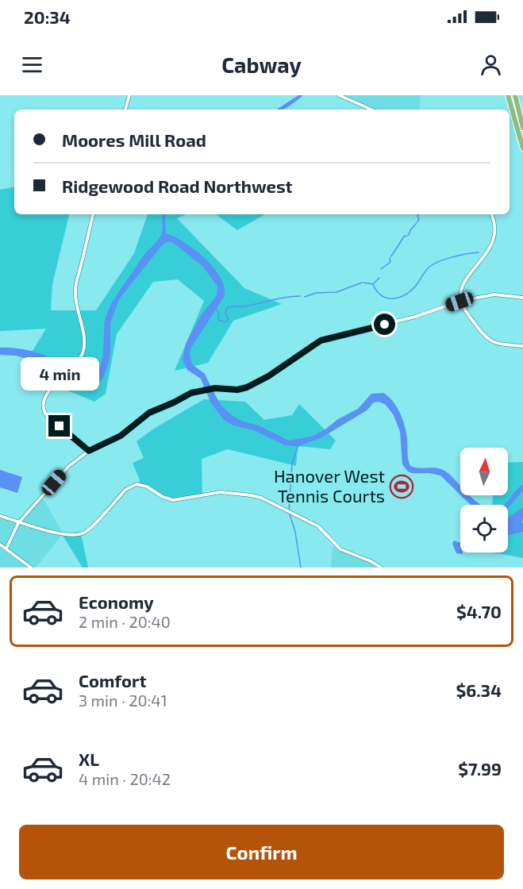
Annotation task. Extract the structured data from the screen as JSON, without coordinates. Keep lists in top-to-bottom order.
{
  "places": {
    "sports": ["Hanover West Tennis Courts"]
  },
  "north": "top",
  "page": {
    "status": "20:34",
    "header": "Cabway",
    "banner": ["Moores Mill Road", "Ridgewood Road Northwest"],
    "bubble": "4 min",
    "list": [
      {
        "name": "Economy",
        "note": "2 min · 20:40",
        "value": "$4.70"
      },
      {
        "name": "Comfort",
        "note": "3 min · 20:41",
        "value": "$6.34"
      },
      {
        "name": "XL",
        "note": "4 min · 20:42",
        "value": "$7.99"
      }
    ],
    "buttons": "Confirm"
  }
}
